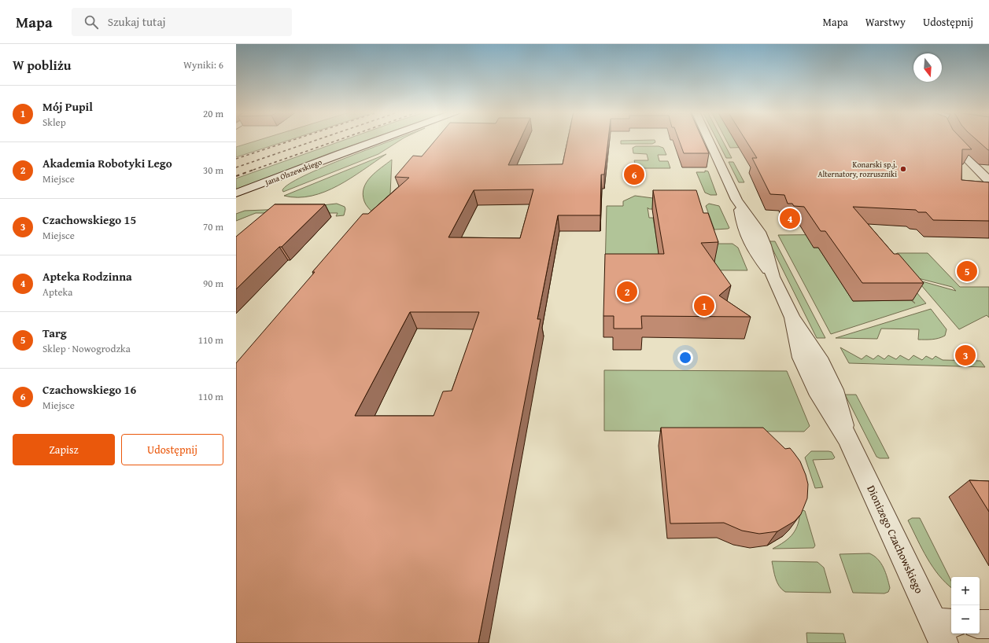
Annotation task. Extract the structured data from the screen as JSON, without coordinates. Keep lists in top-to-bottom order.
{
  "streets": {
    "street": ["Jana Olszewskiego", "Dionizego Czachowskiego"]
  },
  "places": ["Konarski sp.j. Alternatory, rozruszniki"],
  "north": "bottom",
  "page": {
    "header": "Mapa",
    "search": "Szukaj tutaj",
    "nav": ["Mapa", "Warstwy", "Udostępnij"],
    "heading": ["W pobliżu", "Wyniki: 6"],
    "list": [
      {
        "mark": "1",
        "name": "Mój Pupil",
        "note": "Sklep",
        "value": "20 m"
      },
      {
        "mark": "2",
        "name": "Akademia Robotyki Lego",
        "note": "Miejsce",
        "value": "30 m"
      },
      {
        "mark": "3",
        "name": "Czachowskiego 15",
        "note": "Miejsce",
        "value": "70 m"
      },
      {
        "mark": "4",
        "name": "Apteka Rodzinna",
        "note": "Apteka",
        "value": "90 m"
      },
      {
        "mark": "5",
        "name": "Targ",
        "note": "Sklep · Nowogrodzka",
        "value": "110 m"
      },
      {
        "mark": "6",
        "name": "Czachowskiego 16",
        "note": "Miejsce",
        "value": "110 m"
      }
    ],
    "pins": [
      "6",
      "4",
      "5",
      "2",
      "1",
      "3"
    ],
    "buttons": ["Zapisz", "Udostępnij"],
    "map_buttons": ["+", "−"]
  }
}
